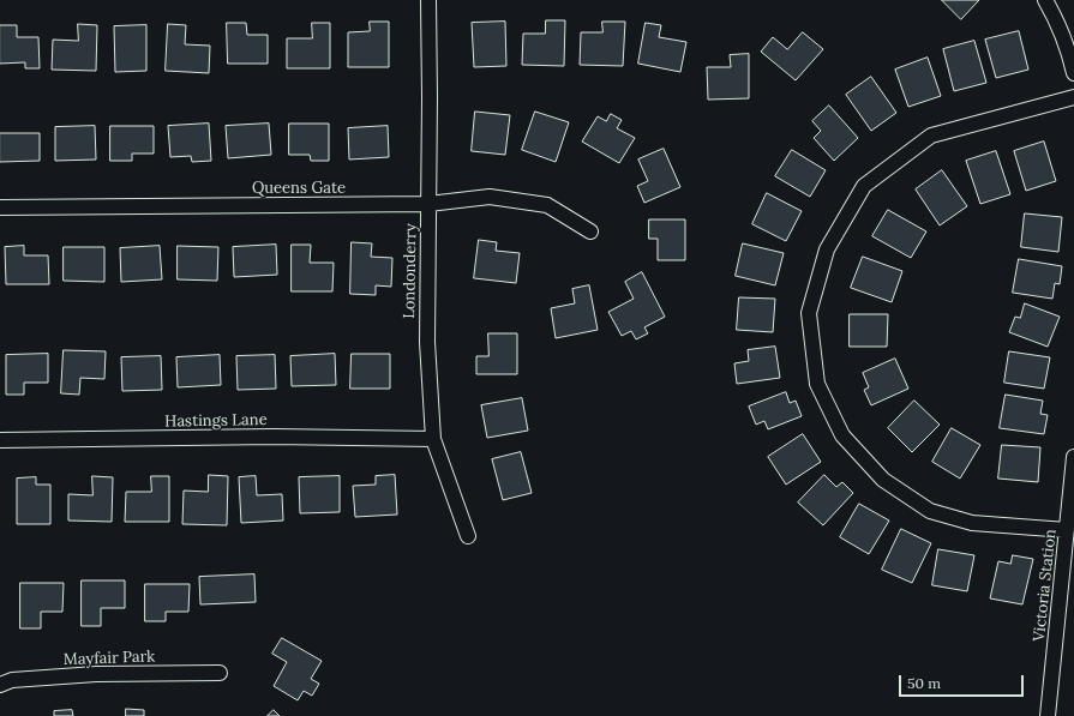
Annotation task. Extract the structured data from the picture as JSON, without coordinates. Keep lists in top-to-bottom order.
{
  "streets": {
    "street": [
      "Queens Gate",
      "Londonderry",
      "Hastings Lane",
      "Victoria Station",
      "Mayfair Park"
    ]
  },
  "crossings": [
    ["Queens Gate", "Londonderry"],
    ["Londonderry", "Hastings Lane"]
  ],
  "scale_bar": "50 m"
}
